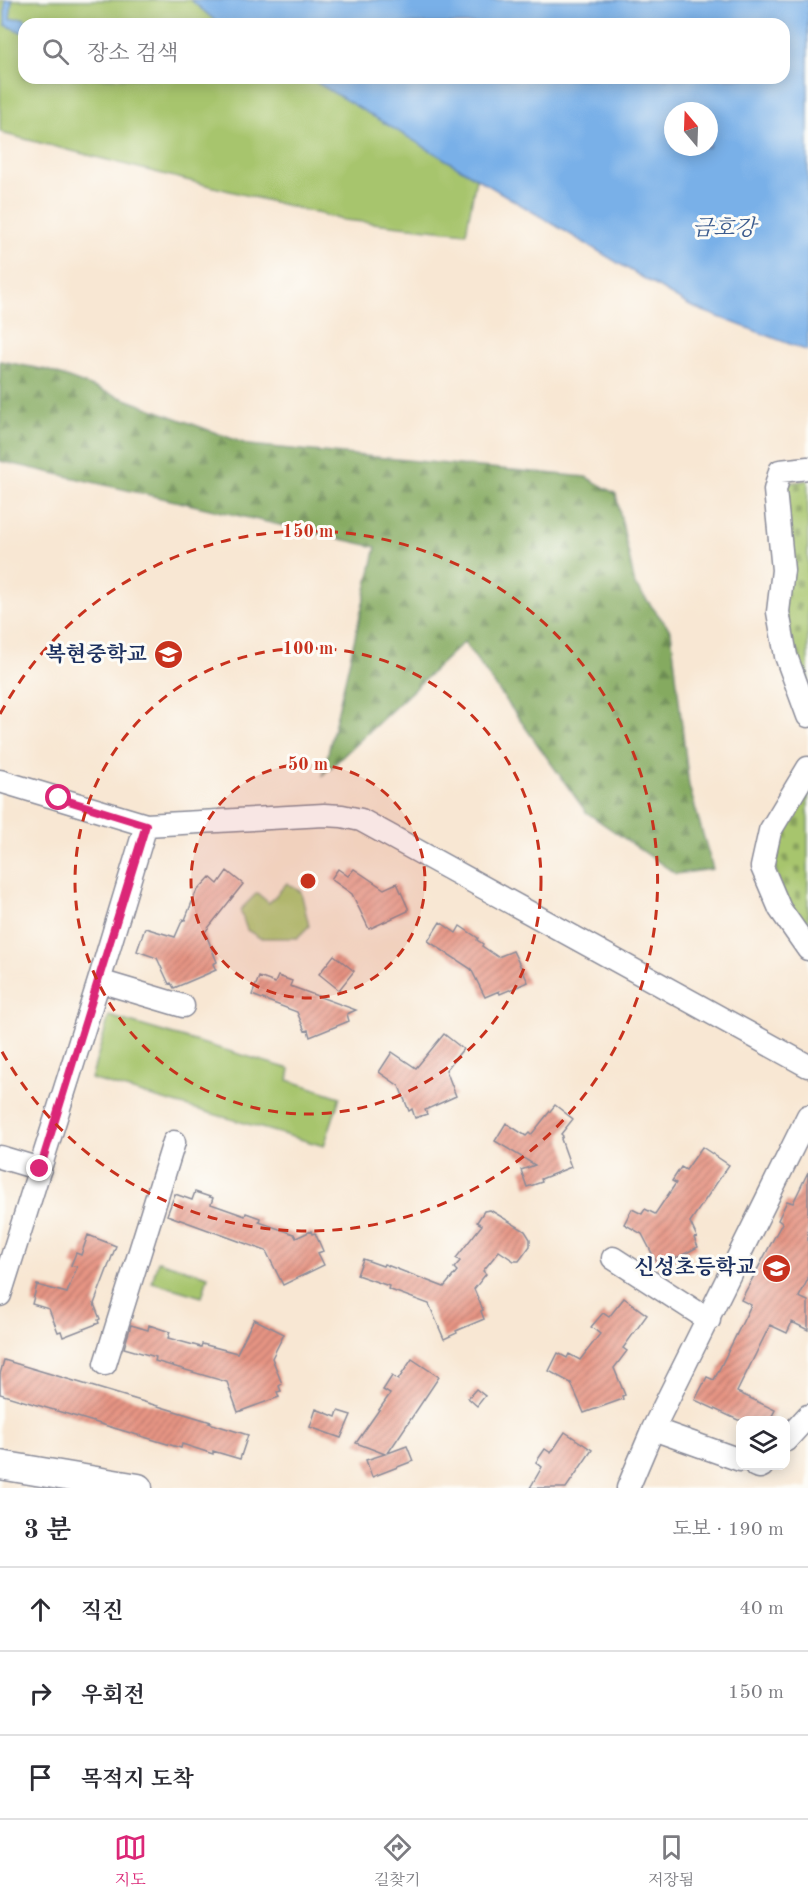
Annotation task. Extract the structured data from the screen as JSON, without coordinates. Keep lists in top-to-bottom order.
{
  "water": ["금호강"],
  "places": {
    "school or university": ["복현중학교", "신성초등학교"]
  },
  "north": "top",
  "page": {
    "search": "장소 검색",
    "heading": ["3 분", "도보 · 190 m"],
    "list": [
      ["직진", "40 m"],
      ["우회전", "150 m"],
      "목적지 도착"
    ],
    "nav": ["지도", "길찾기", "저장됨"]
  },
  "rings": ["150 m", "100 m", "50 m"]
}
